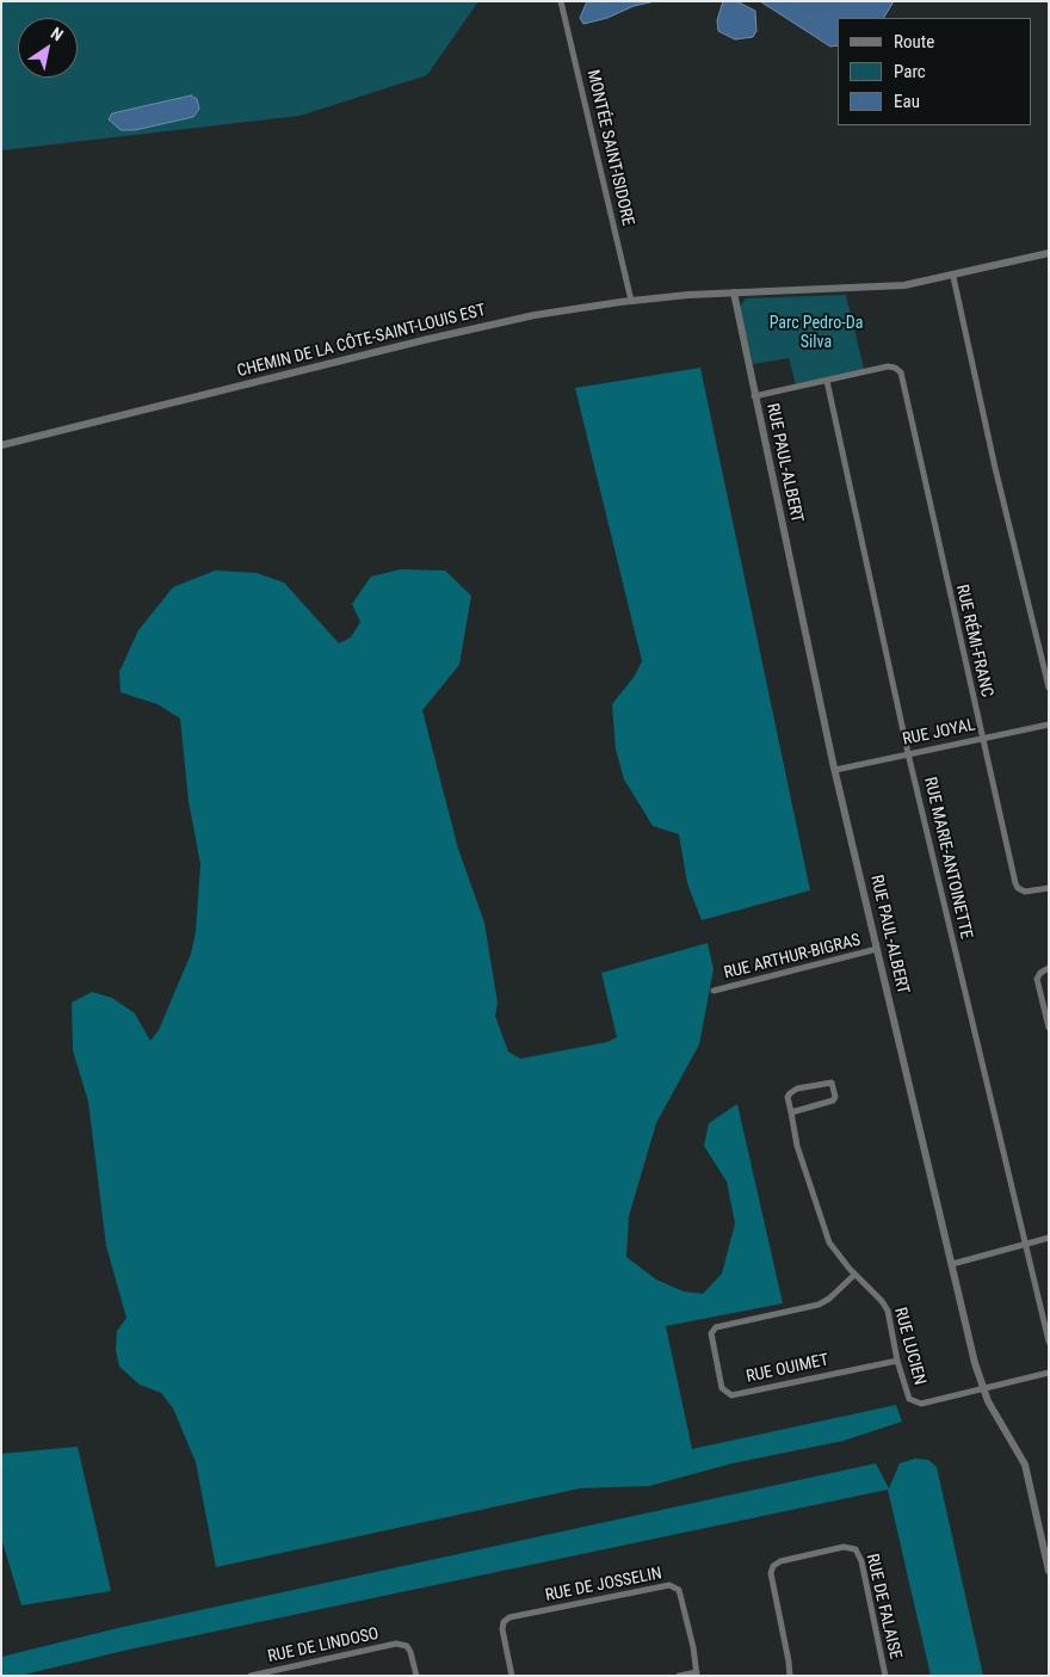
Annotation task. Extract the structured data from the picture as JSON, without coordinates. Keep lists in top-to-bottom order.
{
  "streets": {
    "street": [
      "MONTÉE SAINT-ISIDORE",
      "CHEMIN DE LA CÔTE-SAINT-LOUIS EST",
      "RUE PAUL-ALBERT",
      "RUE RÉMI-FRANC",
      "RUE JOYAL",
      "RUE MARIE-ANTOINETTE",
      "RUE ARTHUR-BIGRAS",
      "RUE LUCIEN",
      "RUE OUIMET",
      "RUE DE JOSSELIN",
      "RUE DE FALAISE",
      "RUE DE LINDOSO"
    ]
  },
  "crossings": [
    ["MONTÉE SAINT-ISIDORE", "CHEMIN DE LA CÔTE-SAINT-LOUIS EST"],
    ["CHEMIN DE LA CÔTE-SAINT-LOUIS EST", "RUE PAUL-ALBERT"],
    ["RUE PAUL-ALBERT", "RUE JOYAL"],
    ["RUE PAUL-ALBERT", "RUE ARTHUR-BIGRAS"],
    ["RUE PAUL-ALBERT", "RUE LUCIEN"],
    ["RUE RÉMI-FRANC", "RUE JOYAL"],
    ["RUE RÉMI-FRANC", "RUE MARIE-ANTOINETTE"],
    ["RUE JOYAL", "RUE MARIE-ANTOINETTE"],
    ["RUE LUCIEN", "RUE OUIMET"]
  ],
  "parks": ["Parc Pedro-Da Silva"],
  "legend": ["Route", "Parc", "Eau"],
  "north": "top right"
}
